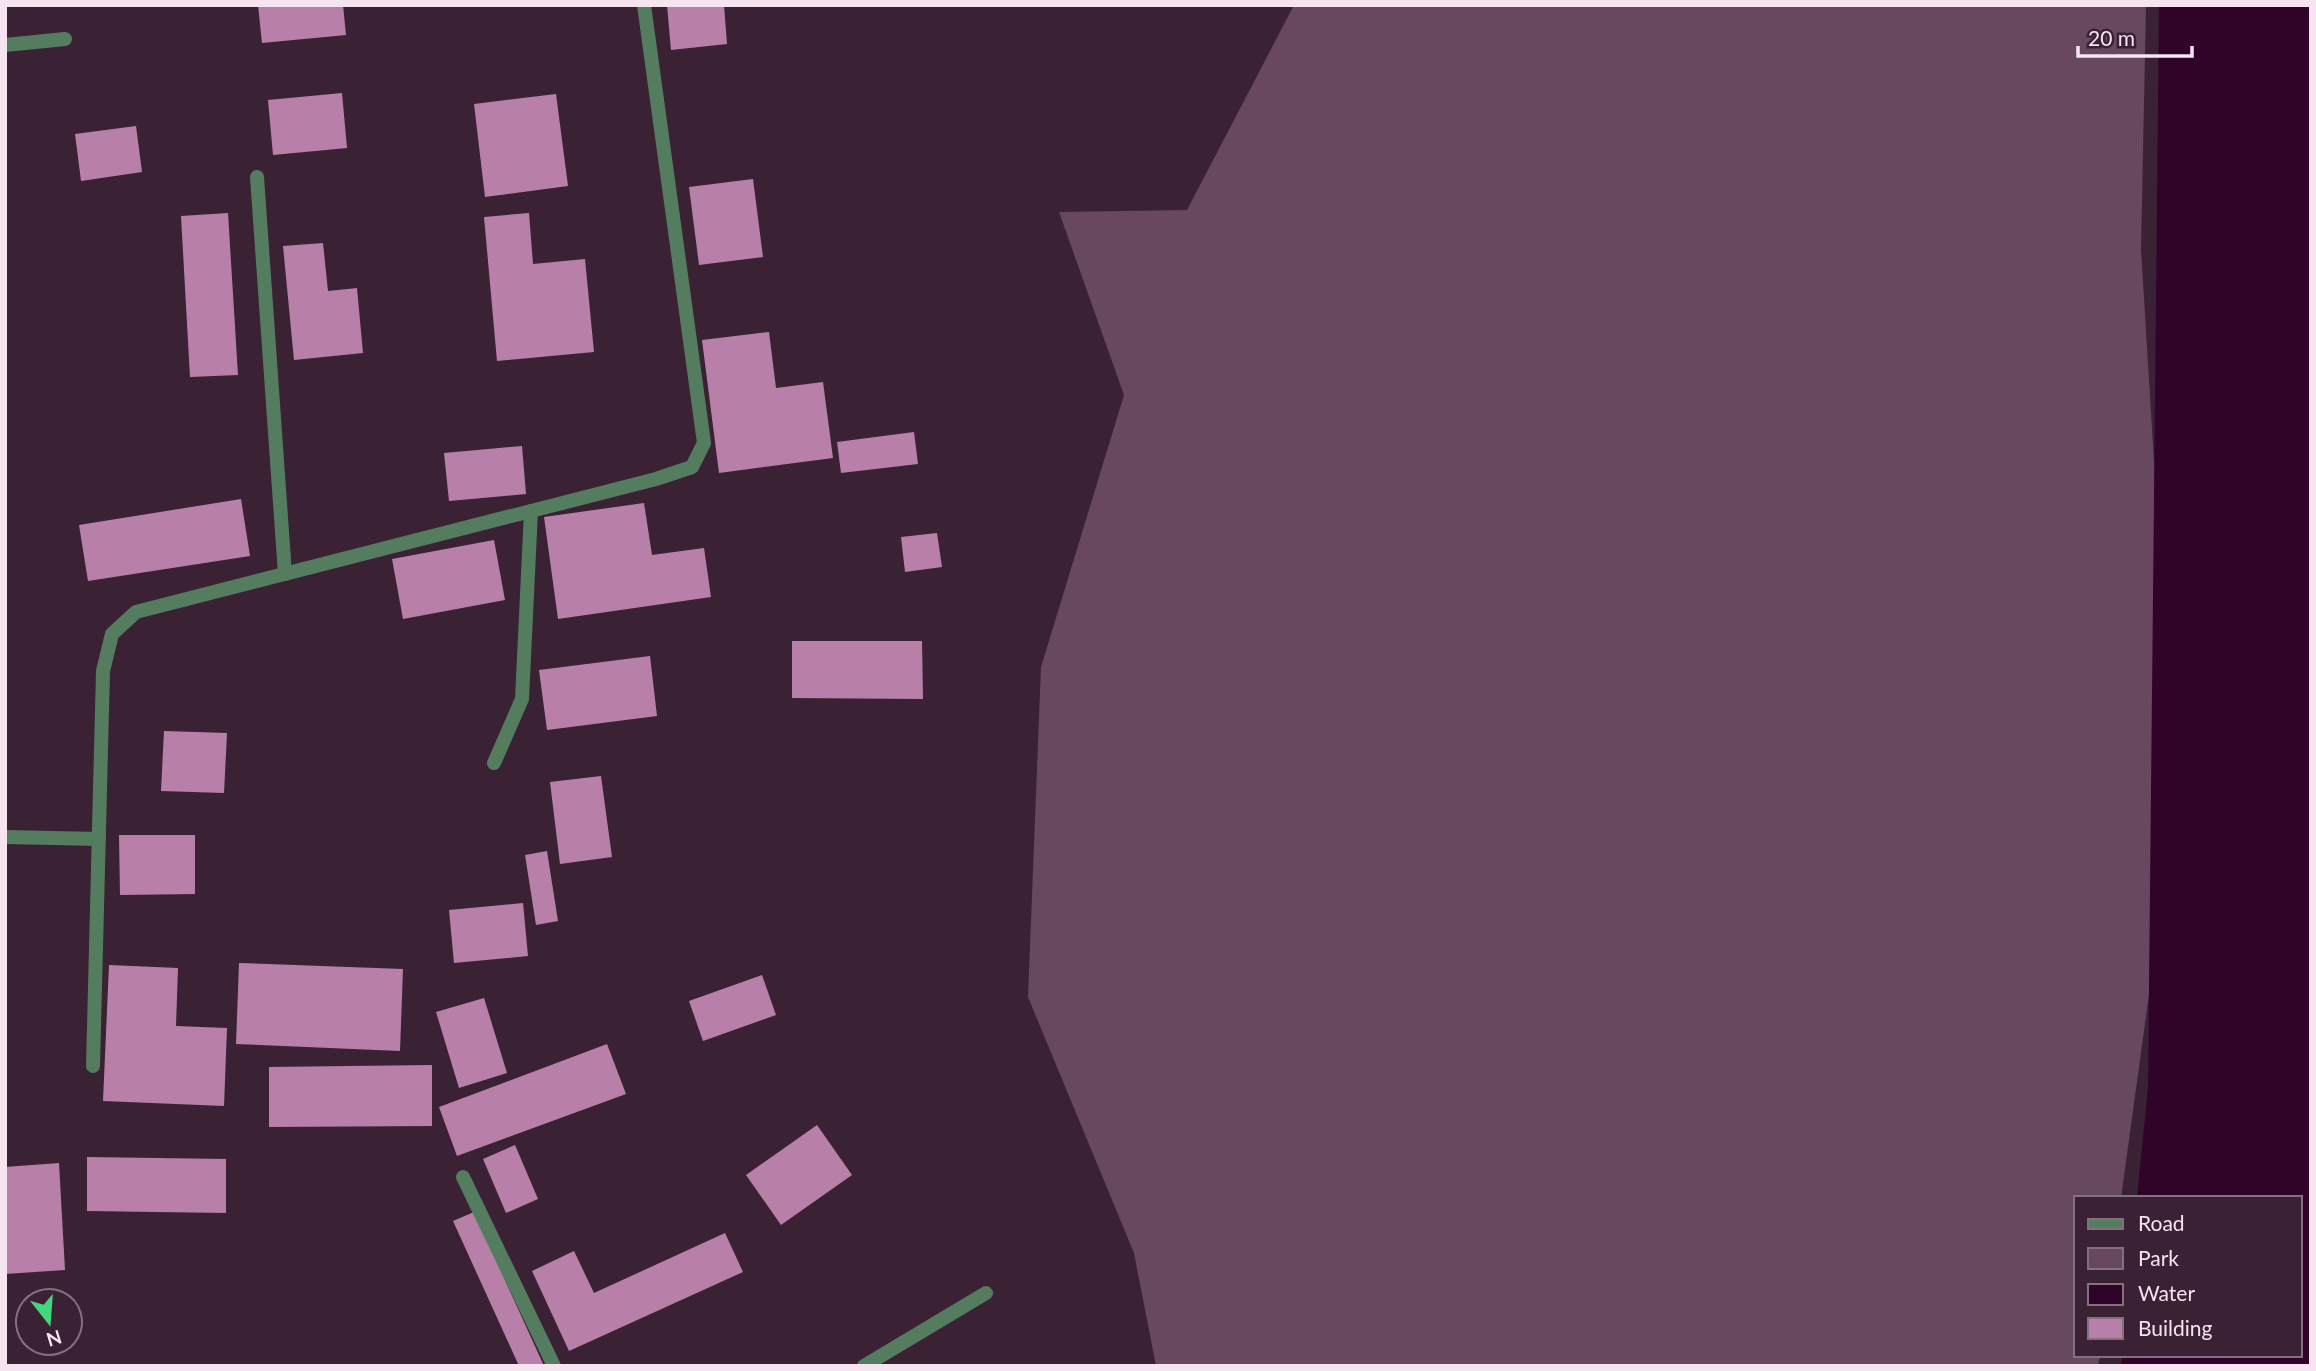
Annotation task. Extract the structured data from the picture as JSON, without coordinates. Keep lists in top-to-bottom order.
{
  "legend": [
    "Road",
    "Park",
    "Water",
    "Building"
  ],
  "scale_bar": "20 m",
  "north": "bottom"
}
